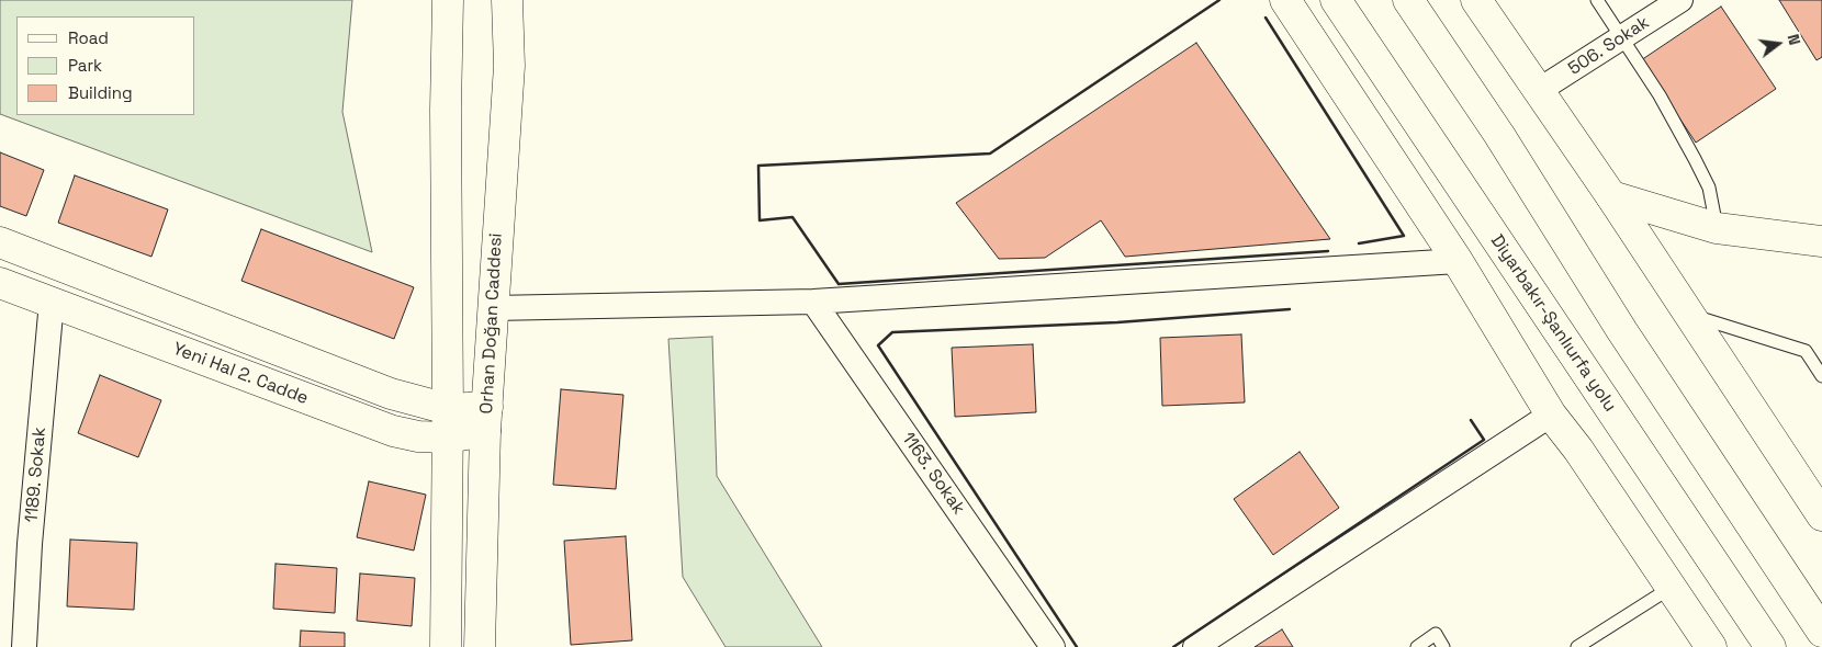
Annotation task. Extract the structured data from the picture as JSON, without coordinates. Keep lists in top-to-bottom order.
{
  "streets": {
    "main road": ["Orhan Doğan Caddesi", "Diyarbakır-Şanlıurfa yolu", "Yeni Hal 2. Cadde"],
    "street": ["506. Sokak", "1163. Sokak", "1189. Sokak"]
  },
  "crossings": [
    ["Yeni Hal 2. Cadde", "1189. Sokak"]
  ],
  "legend": ["Road", "Park", "Building"],
  "north": "right"
}
